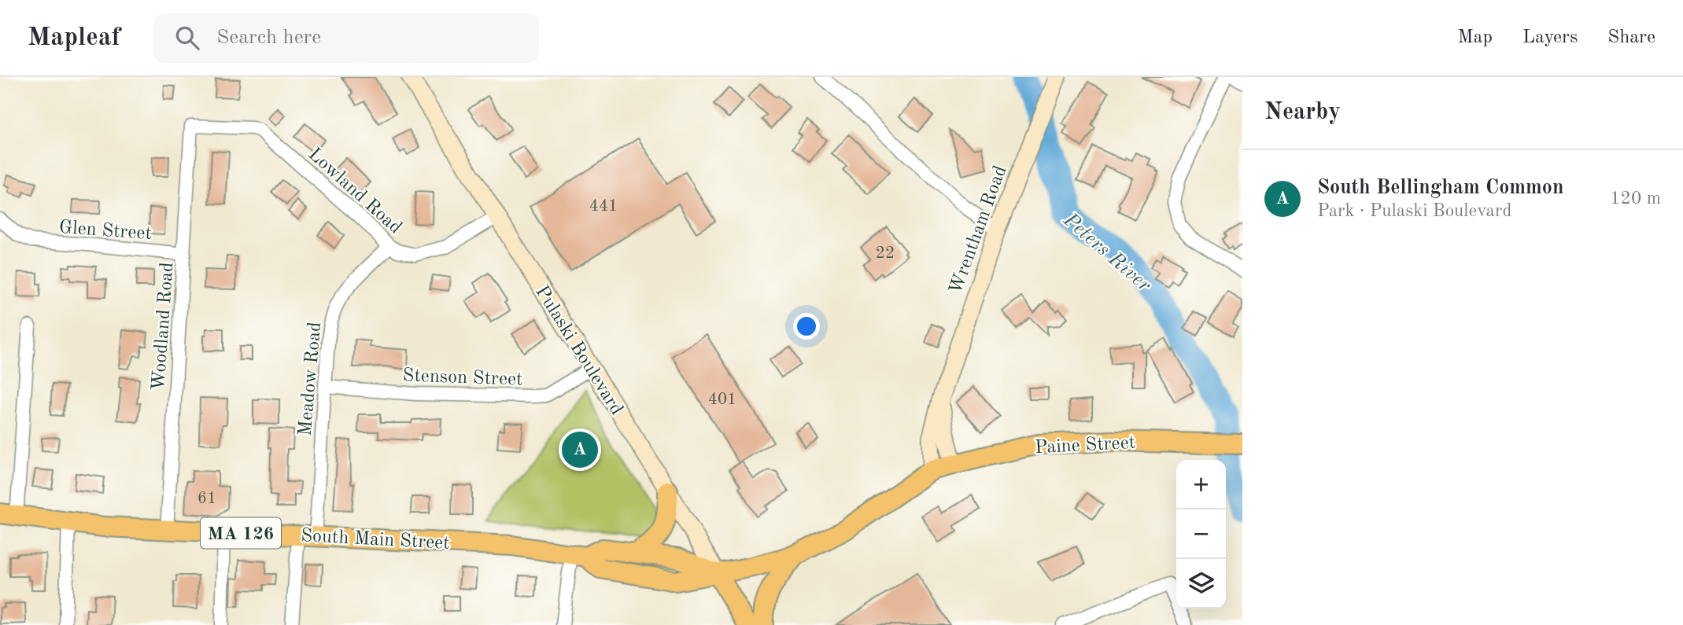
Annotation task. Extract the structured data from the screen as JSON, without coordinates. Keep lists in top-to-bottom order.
{
  "streets": {
    "main road": [
      "Wrentham Road",
      "Pulaski Boulevard",
      "Paine Street",
      "MA 126",
      "South Main Street"
    ],
    "street": [
      "Lowland Road",
      "Glen Street",
      "Woodland Road",
      "Stenson Street",
      "Meadow Road"
    ]
  },
  "crossings": [
    ["Lowland Road", "Woodland Road"],
    ["Lowland Road", "Pulaski Boulevard"],
    ["Lowland Road", "Meadow Road"],
    ["Glen Street", "Woodland Road"],
    ["Wrentham Road", "Paine Street"],
    ["Woodland Road", "South Main Street"],
    ["Pulaski Boulevard", "Stenson Street"],
    ["Pulaski Boulevard", "South Main Street"],
    ["Stenson Street", "Meadow Road"],
    ["Meadow Road", "South Main Street"]
  ],
  "water": ["Peters River"],
  "house_numbers": [
    "441",
    "22",
    "401",
    "61"
  ],
  "page": {
    "header": "Mapleaf",
    "search": "Search here",
    "nav": ["Map", "Layers", "Share"],
    "heading": "Nearby",
    "list": [
      {
        "mark": "A",
        "name": "South Bellingham Common",
        "note": "Park · Pulaski Boulevard",
        "value": "120 m"
      }
    ],
    "pins": "A",
    "map_buttons": ["+", "−"]
  }
}
